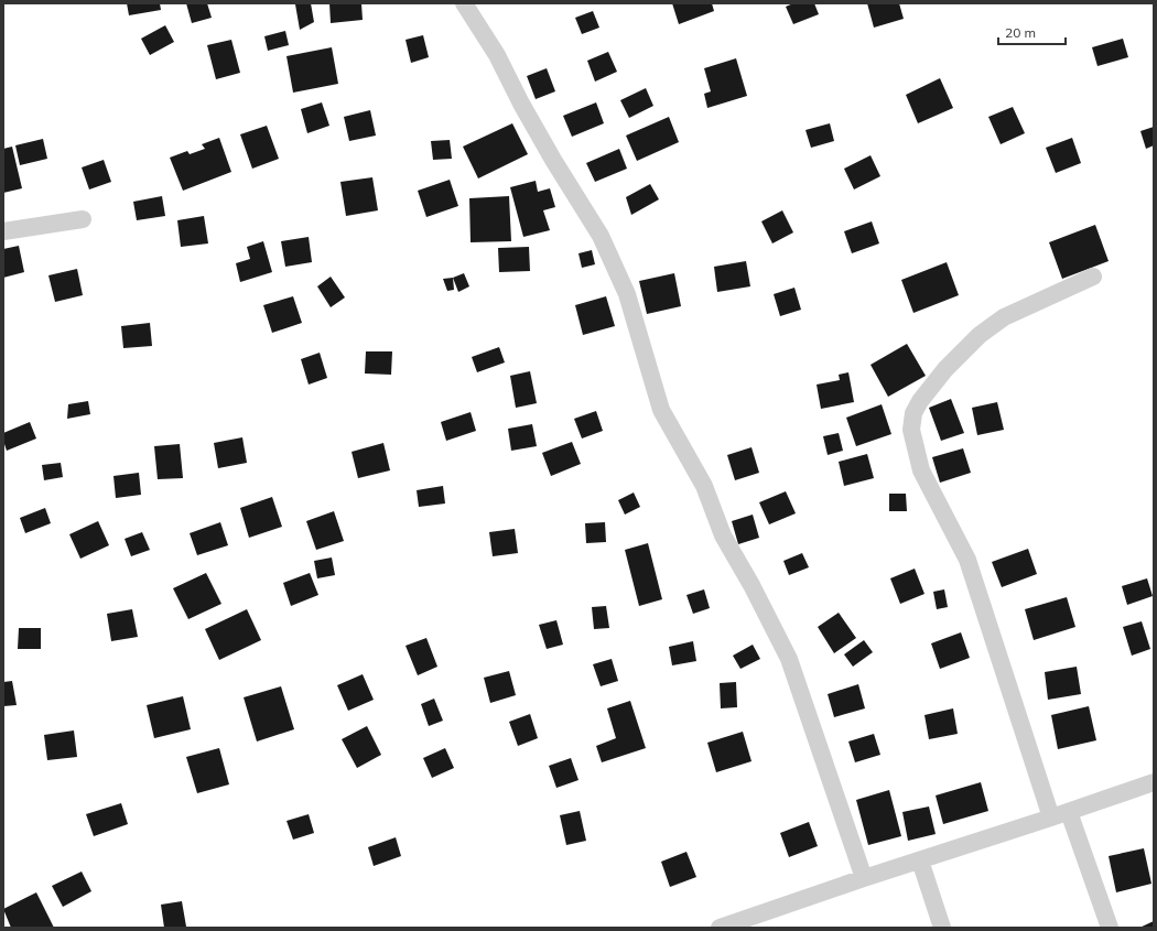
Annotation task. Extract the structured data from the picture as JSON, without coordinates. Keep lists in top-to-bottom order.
{
  "scale_bar": "20 m"
}
